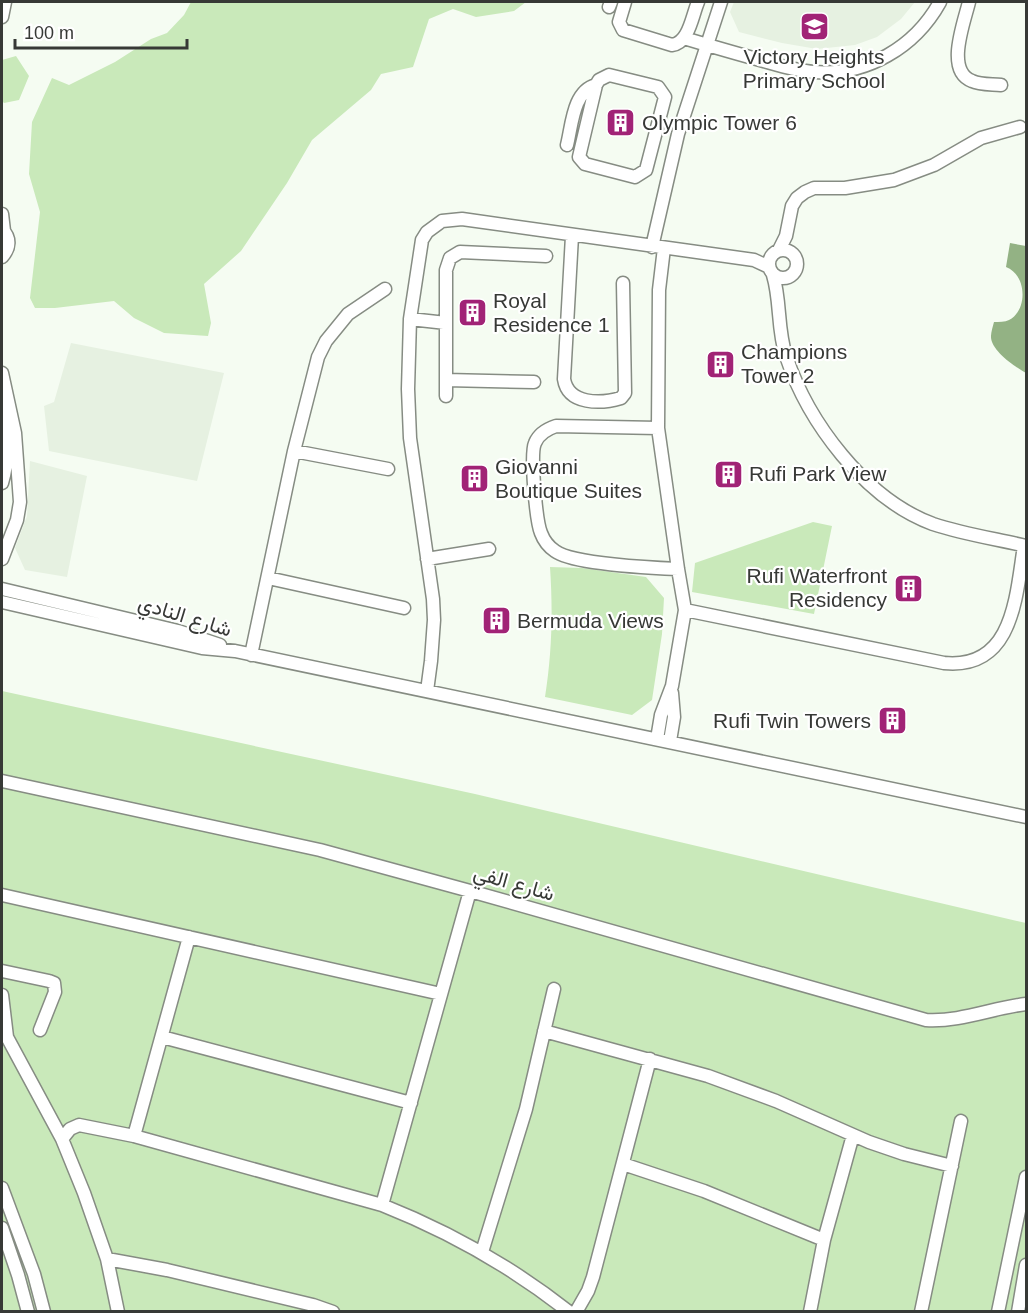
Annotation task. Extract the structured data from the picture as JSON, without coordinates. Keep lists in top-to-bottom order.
{
  "streets": {
    "street": ["شارع النادي", "شارع الفي"]
  },
  "places": {
    "school or university": ["Victory Heights Primary School"],
    "building": [
      "Olympic Tower 6",
      "Royal Residence 1",
      "Champions Tower 2",
      "Rufi Park View",
      "Giovanni Boutique Suites",
      "Rufi Waterfront Residency",
      "Bermuda Views",
      "Rufi Twin Towers"
    ]
  },
  "scale_bar": "100 m"
}
